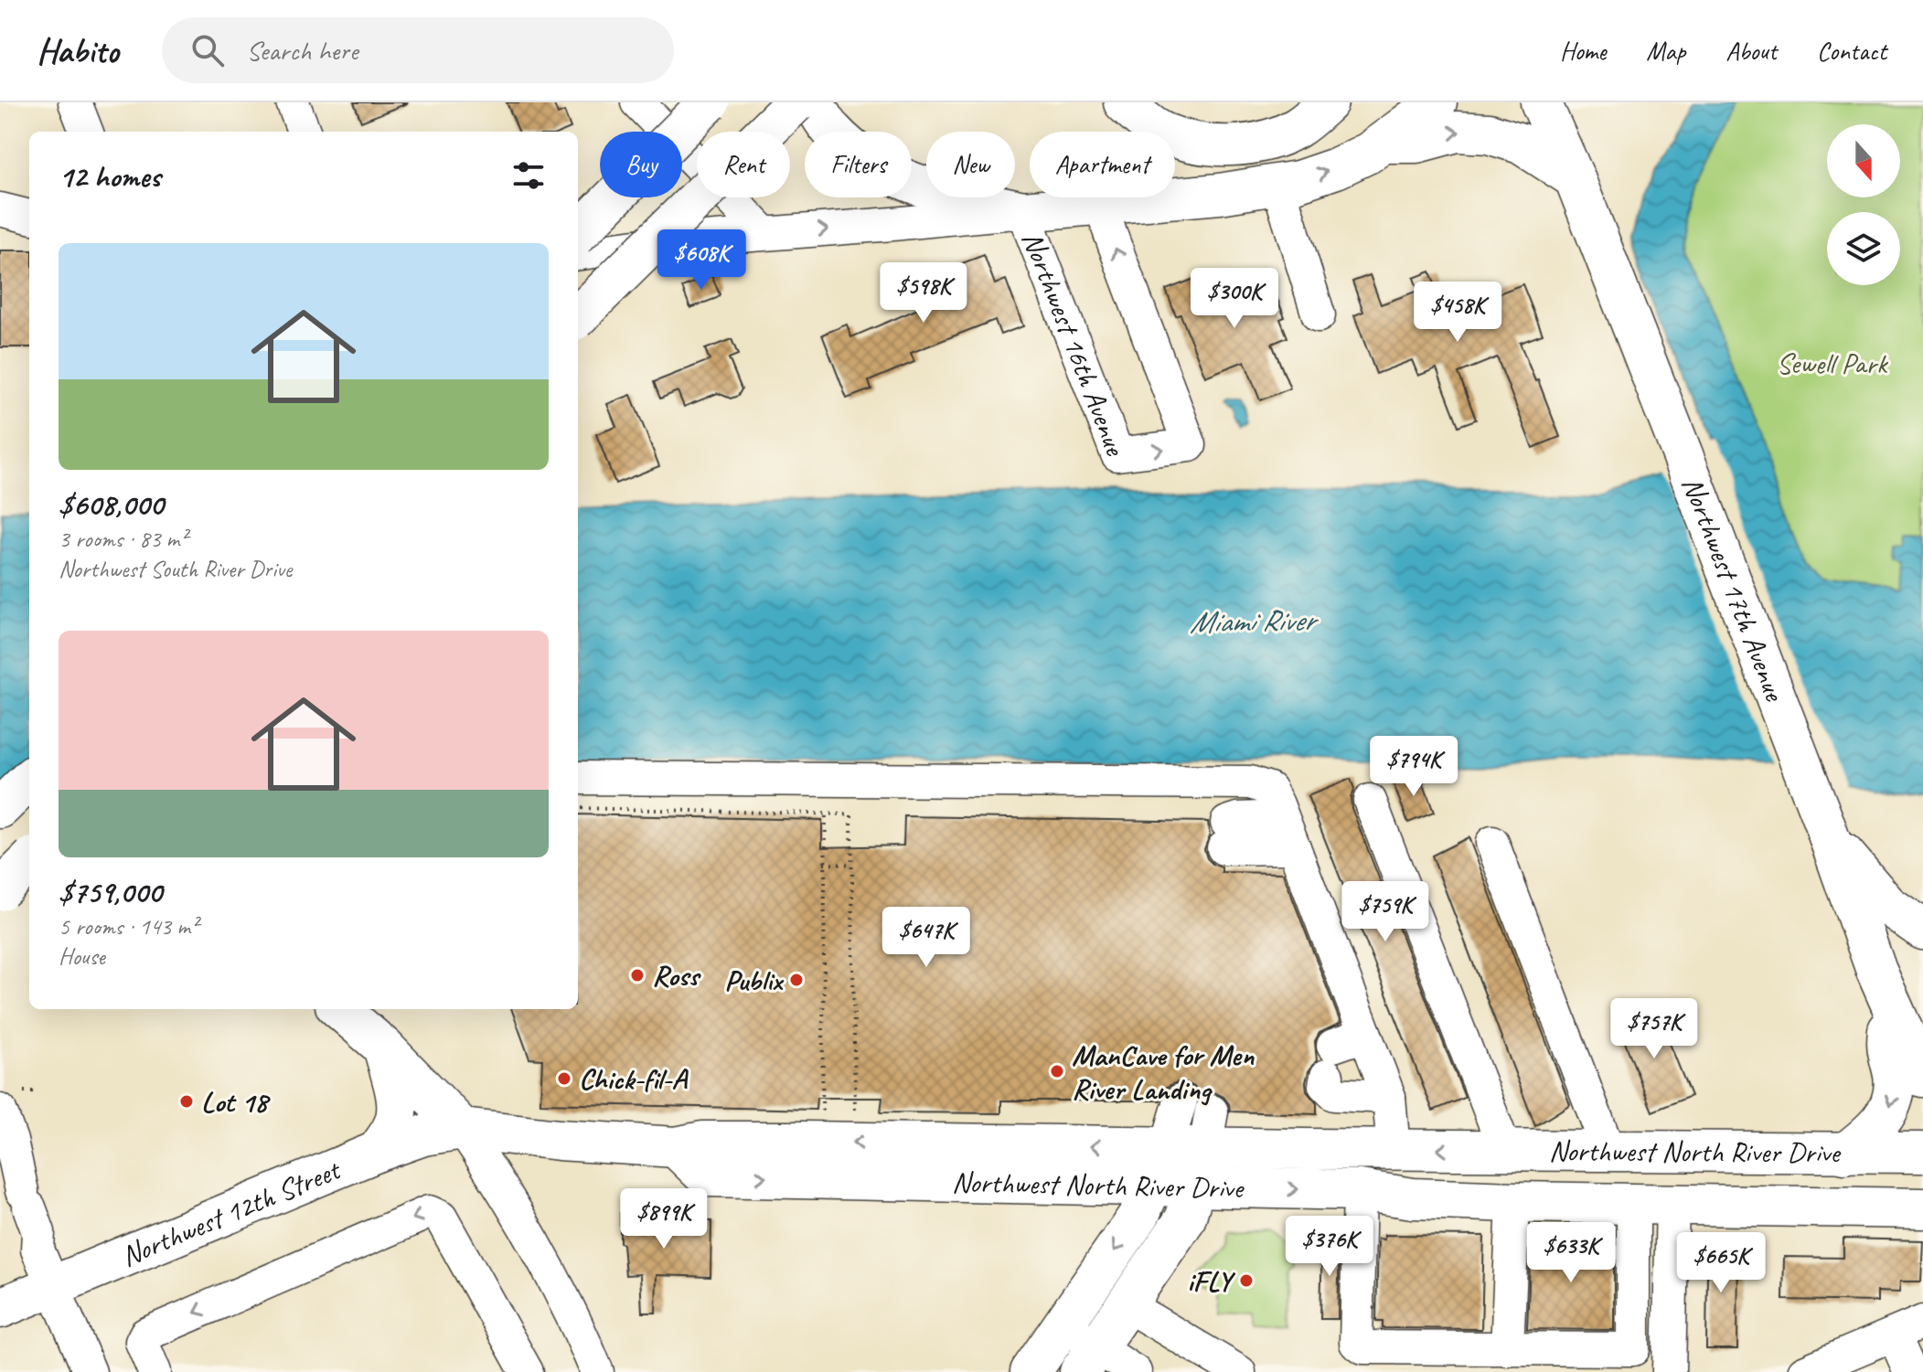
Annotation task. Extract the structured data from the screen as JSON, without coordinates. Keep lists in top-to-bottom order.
{
  "streets": {
    "main road": ["Northwest 17th Avenue", "Northwest North River Drive", "Northwest 12th Street"],
    "street": ["Northwest 16th Avenue"]
  },
  "crossings": [
    ["Northwest North River Drive", "Northwest 12th Street"]
  ],
  "water": ["Miami River"],
  "parks": ["Sewell Park"],
  "places": [
    "Ross",
    "Publix",
    "ManCave for Men River Landing",
    "Chick-fil-A",
    "Lot 18",
    "iFLY"
  ],
  "north": "bottom",
  "page": {
    "header": "Habito",
    "search": "Search here",
    "nav": [
      "Home",
      "Map",
      "About",
      "Contact"
    ],
    "chip": [
      "Buy",
      "Rent",
      "Filters",
      "New",
      "Apartment"
    ],
    "heading": "12 homes",
    "list": [
      {
        "name": "$608,000",
        "note": "3 rooms · 83 m² · Northwest South River Drive"
      },
      {
        "name": "$759,000",
        "note": "5 rooms · 143 m² · House"
      }
    ],
    "price": [
      "$608K",
      "$598K",
      "$300K",
      "$458K",
      "$794K",
      "$759K",
      "$647K",
      "$757K",
      "$899K",
      "$376K",
      "$633K",
      "$665K"
    ]
  }
}
